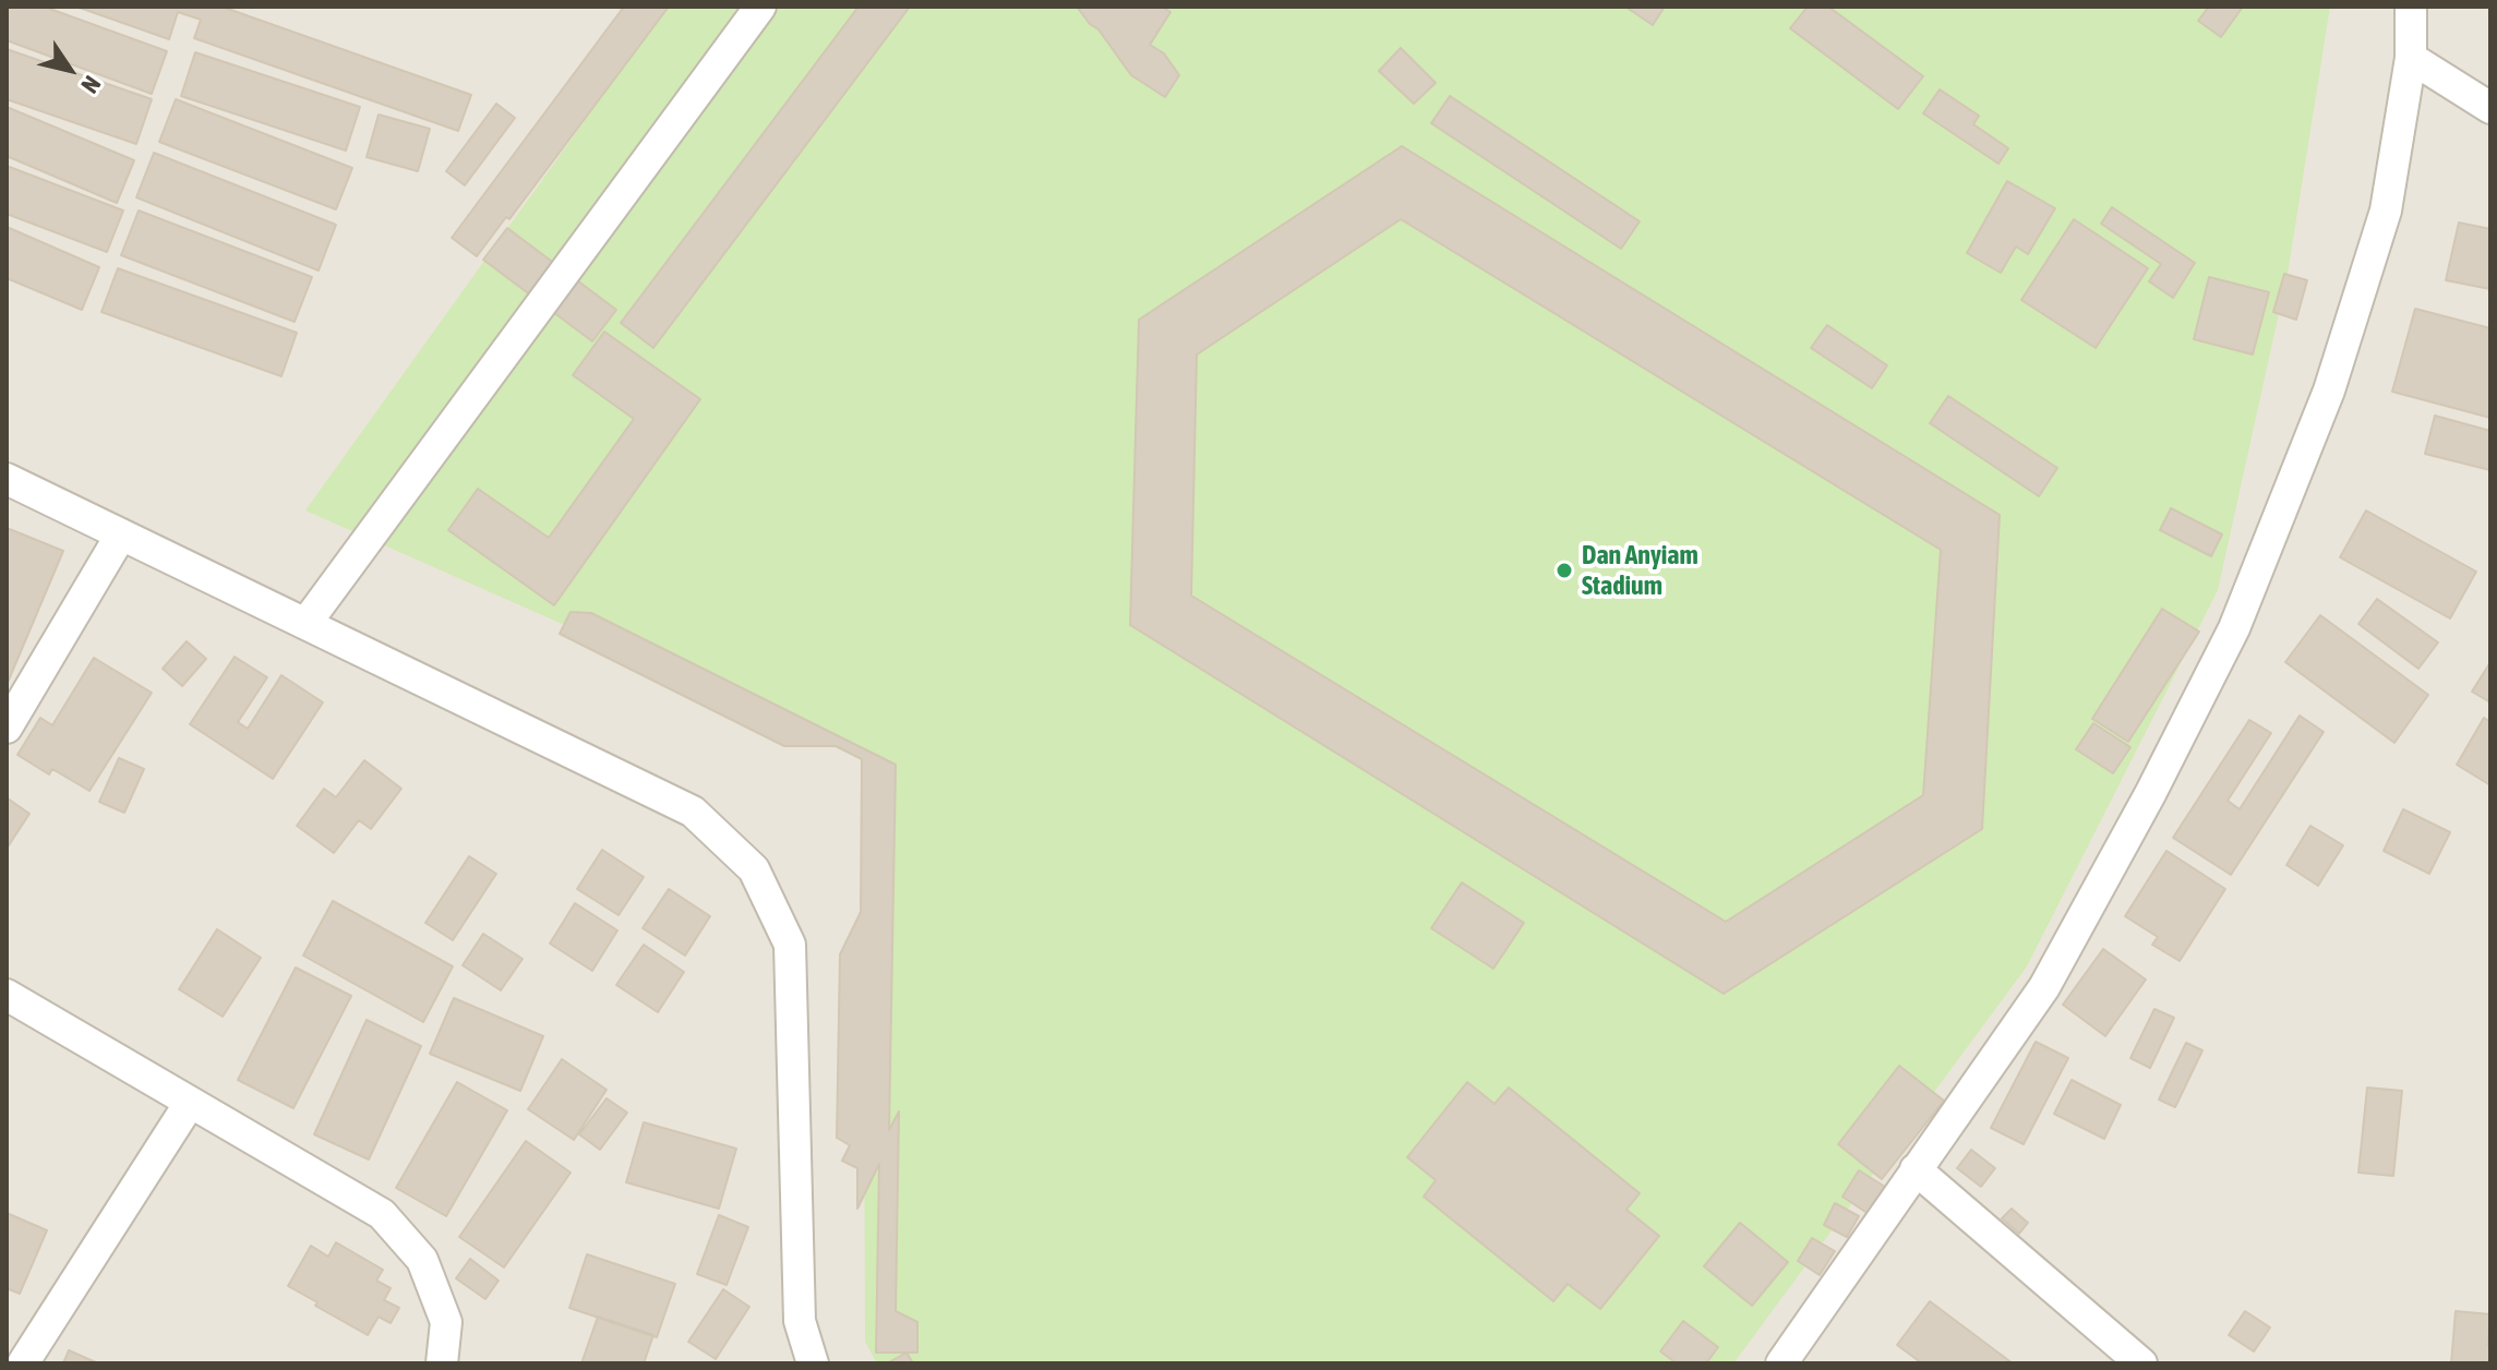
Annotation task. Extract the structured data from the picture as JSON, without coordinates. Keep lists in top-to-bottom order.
{
  "places": ["Dan Anyiam Stadium"],
  "north": "bottom right"
}
